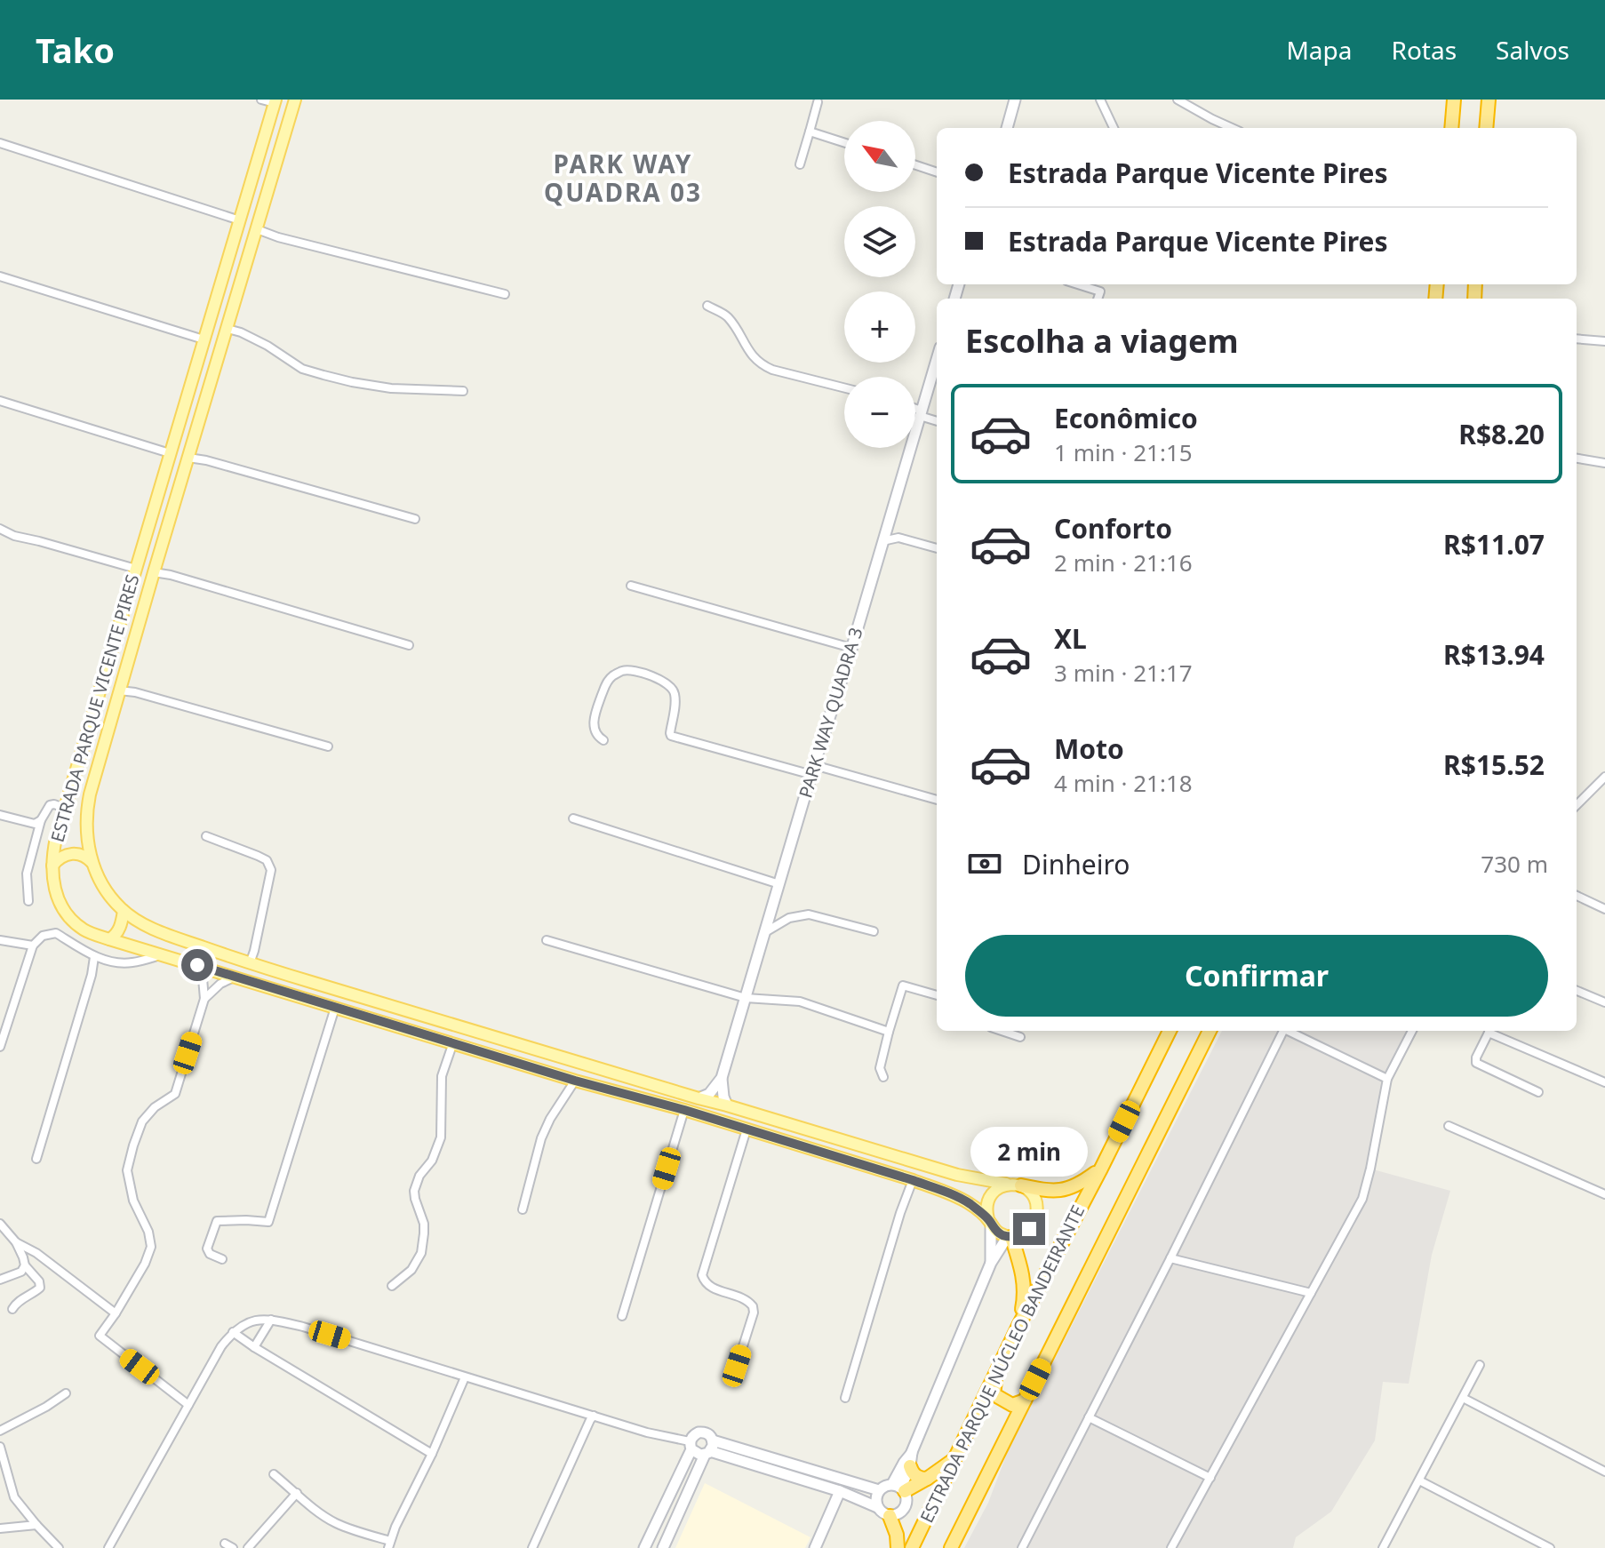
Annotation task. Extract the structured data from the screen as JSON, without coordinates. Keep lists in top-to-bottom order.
{
  "streets": {
    "highway": ["ESTRADA PARQUE NÚCLEO BANDEIRANTE"],
    "main road": ["ESTRADA PARQUE VICENTE PIRES"],
    "street": ["PARK WAY QUADRA 3"]
  },
  "crossings": [
    ["ESTRADA PARQUE VICENTE PIRES", "PARK WAY QUADRA 3"]
  ],
  "districts": ["PARK WAY QUADRA 03"],
  "north": "top left",
  "page": {
    "header": "Tako",
    "nav": ["Mapa", "Rotas", "Salvos"],
    "map_buttons": ["+", "−"],
    "banner": ["Estrada Parque Vicente Pires", "Estrada Parque Vicente Pires"],
    "heading": "Escolha a viagem",
    "list": [
      {
        "name": "Econômico",
        "note": "1 min · 21:15",
        "value": "R$8.20"
      },
      {
        "name": "Conforto",
        "note": "2 min · 21:16",
        "value": "R$11.07"
      },
      {
        "name": "XL",
        "note": "3 min · 21:17",
        "value": "R$13.94"
      },
      {
        "name": "Moto",
        "note": "4 min · 21:18",
        "value": "R$15.52"
      }
    ],
    "pay": ["Dinheiro", "730 m"],
    "buttons": "Confirmar",
    "bubble": "2 min"
  }
}
